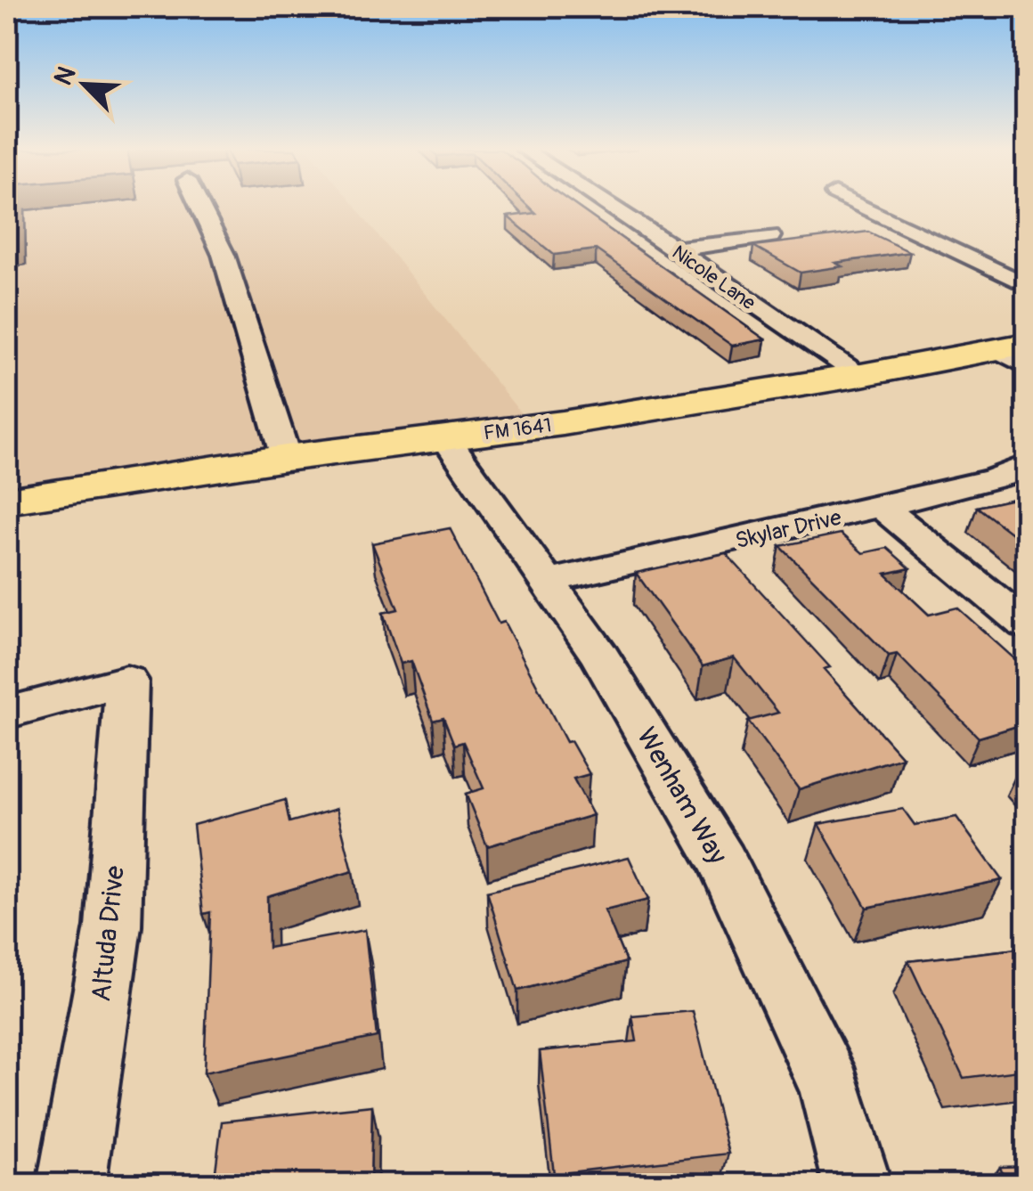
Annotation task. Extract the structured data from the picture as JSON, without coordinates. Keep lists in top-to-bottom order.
{
  "streets": {
    "main road": ["FM 1641"],
    "street": [
      "Nicole Lane",
      "Skylar Drive",
      "Wenham Way",
      "Altuda Drive"
    ]
  },
  "crossings": [
    ["Nicole Lane", "FM 1641"],
    ["FM 1641", "Wenham Way"],
    ["Skylar Drive", "Wenham Way"]
  ],
  "north": "top left"
}
